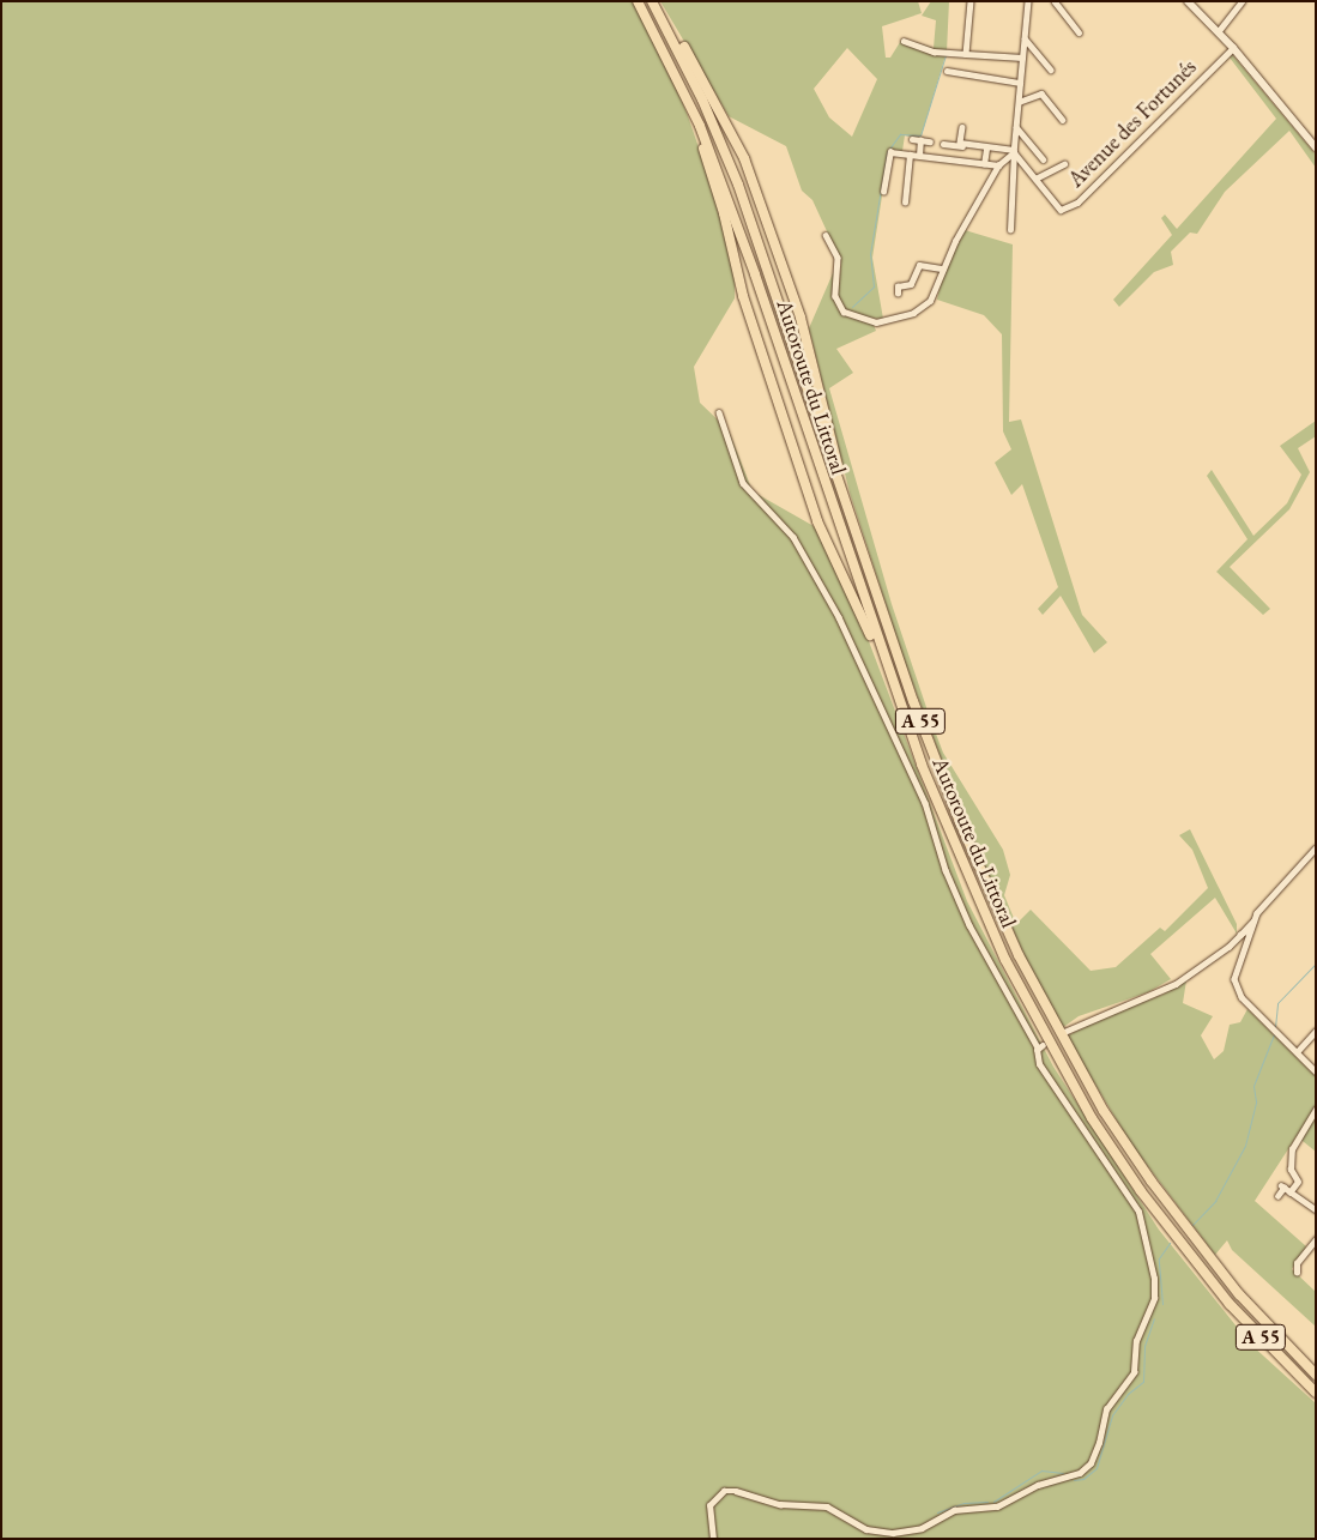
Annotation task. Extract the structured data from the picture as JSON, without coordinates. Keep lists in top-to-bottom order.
{
  "streets": {
    "highway": ["Autoroute du Littoral", "A 55"],
    "street": ["Avenue des Fortunés"]
  }
}
